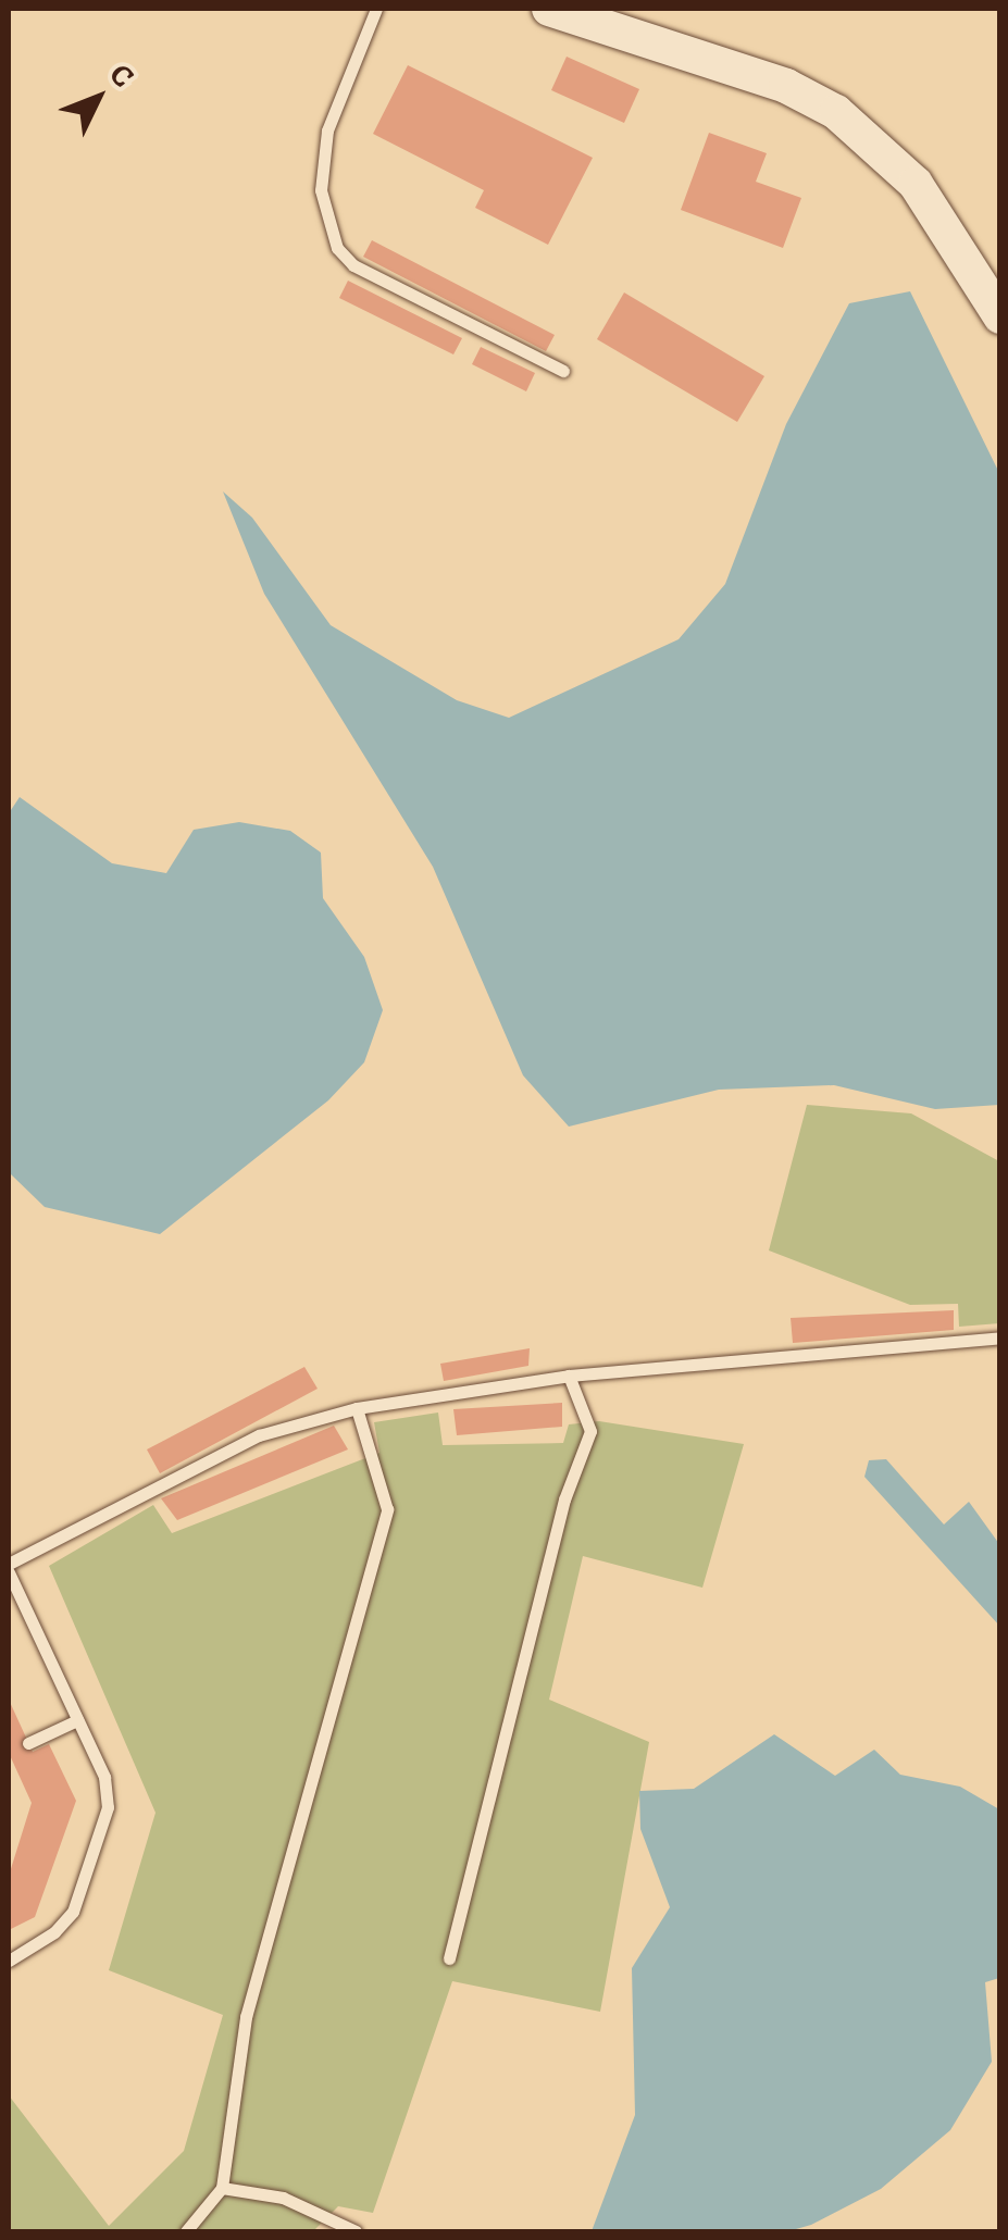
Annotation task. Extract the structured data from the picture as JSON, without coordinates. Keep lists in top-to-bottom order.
{
  "north": "top right"
}
